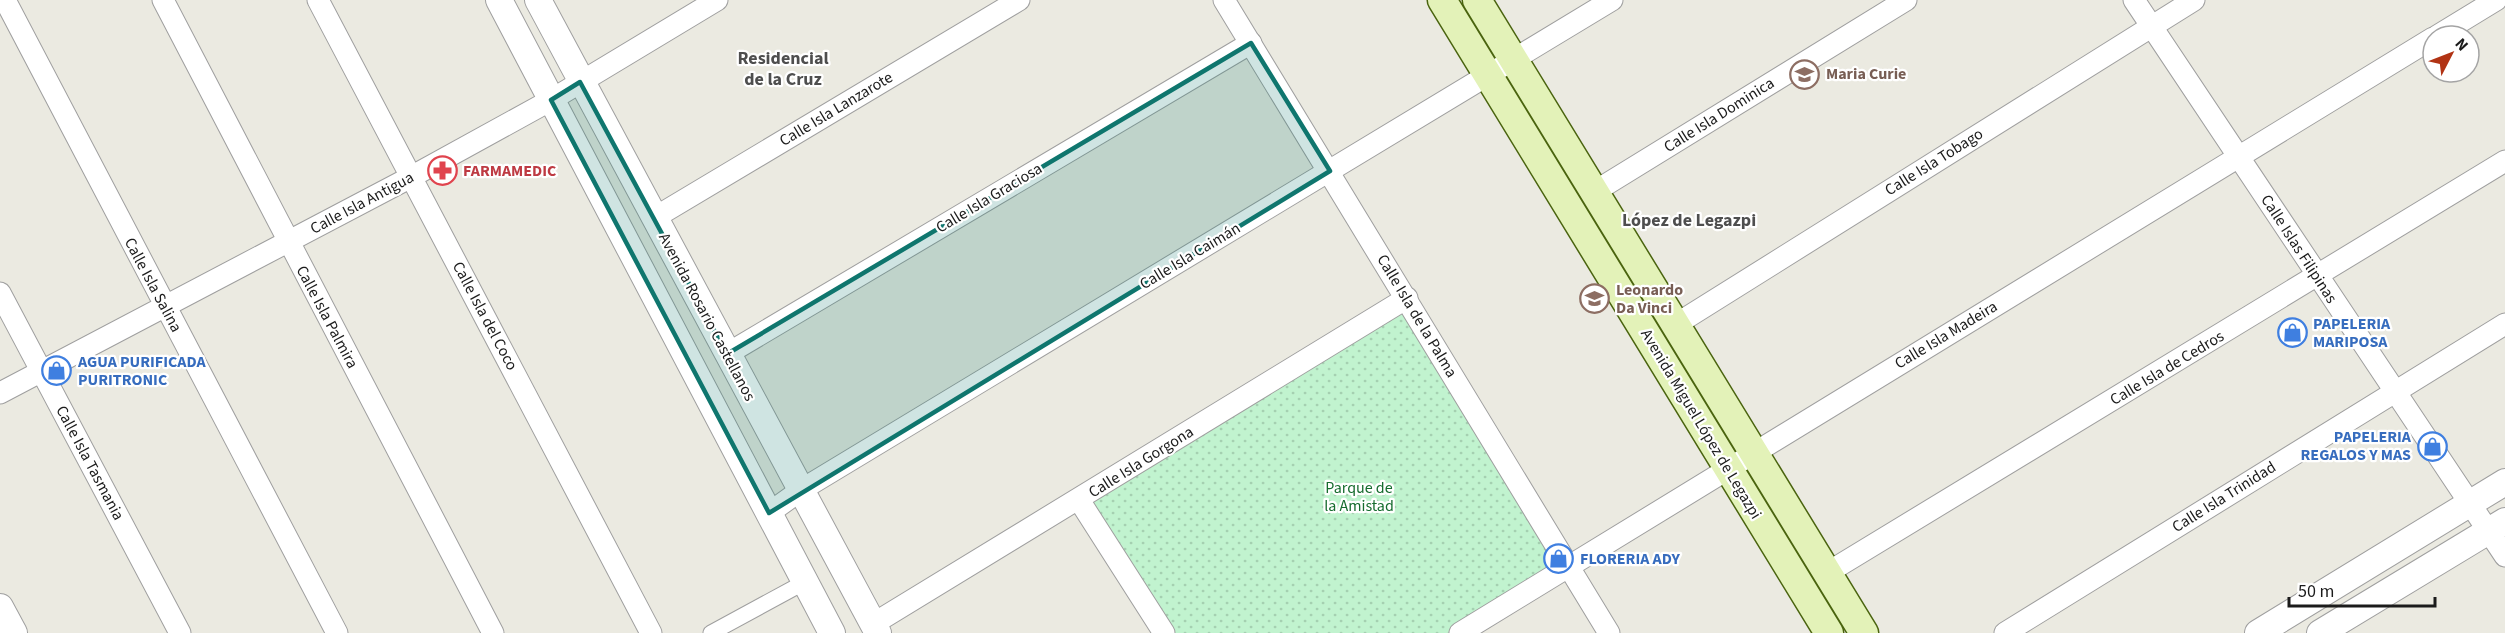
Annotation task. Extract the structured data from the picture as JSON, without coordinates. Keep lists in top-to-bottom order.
{
  "streets": {
    "main road": ["Avenida Miguel López de Legazpi"],
    "street": [
      "Calle Isla Lanzarote",
      "Calle Isla Dominica",
      "Calle Isla Tobago",
      "Calle Isla Graciosa",
      "Calle Isla Antigua",
      "Calle Islas Filipinas",
      "Calle Isla Caimán",
      "Calle Isla Salina",
      "Calle Isla del Coco",
      "Calle Isla de la Palma",
      "Calle Isla Palmira",
      "Avenida Rosario Castellanos",
      "Calle Isla Madeira",
      "Calle Isla de Cedros",
      "Calle Isla Gorgona",
      "Calle Isla Tasmania",
      "Calle Isla Trinidad"
    ]
  },
  "crossings": [
    ["Calle Isla Lanzarote", "Avenida Rosario Castellanos"],
    ["Calle Isla Dominica", "Avenida Miguel López de Legazpi"],
    ["Calle Isla Tobago", "Calle Islas Filipinas"],
    ["Calle Isla Tobago", "Avenida Miguel López de Legazpi"],
    ["Calle Isla Graciosa", "Calle Isla de la Palma"],
    ["Calle Isla Graciosa", "Avenida Rosario Castellanos"],
    ["Calle Isla Antigua", "Calle Isla Salina"],
    ["Calle Isla Antigua", "Calle Isla del Coco"],
    ["Calle Isla Antigua", "Calle Isla Palmira"],
    ["Calle Isla Antigua", "Avenida Rosario Castellanos"],
    ["Calle Isla Antigua", "Calle Isla Tasmania"],
    ["Calle Islas Filipinas", "Calle Isla Madeira"],
    ["Calle Islas Filipinas", "Calle Isla de Cedros"],
    ["Calle Islas Filipinas", "Calle Isla Trinidad"],
    ["Calle Isla Caimán", "Calle Isla de la Palma"],
    ["Calle Isla Caimán", "Avenida Rosario Castellanos"],
    ["Calle Isla Caimán", "Avenida Miguel López de Legazpi"],
    ["Calle Isla de la Palma", "Calle Isla Madeira"],
    ["Calle Isla de la Palma", "Calle Isla Gorgona"],
    ["Avenida Rosario Castellanos", "Calle Isla Gorgona"],
    ["Calle Isla Madeira", "Avenida Miguel López de Legazpi"],
    ["Calle Isla de Cedros", "Avenida Miguel López de Legazpi"]
  ],
  "districts": ["Residencial de la Cruz", "López de Legazpi"],
  "parks": ["Parque de la Amistad"],
  "places": {
    "school or university": ["Maria Curie", "Leonardo Da Vinci"],
    "pharmacy": ["FARMAMEDIC"],
    "shop": [
      "PAPELERIA MARIPOSA",
      "AGUA PURIFICADA PURITRONIC",
      "PAPELERIA REGALOS Y MAS",
      "FLORERIA ADY"
    ]
  },
  "scale_bar": "50 m",
  "north": "top right"
}
